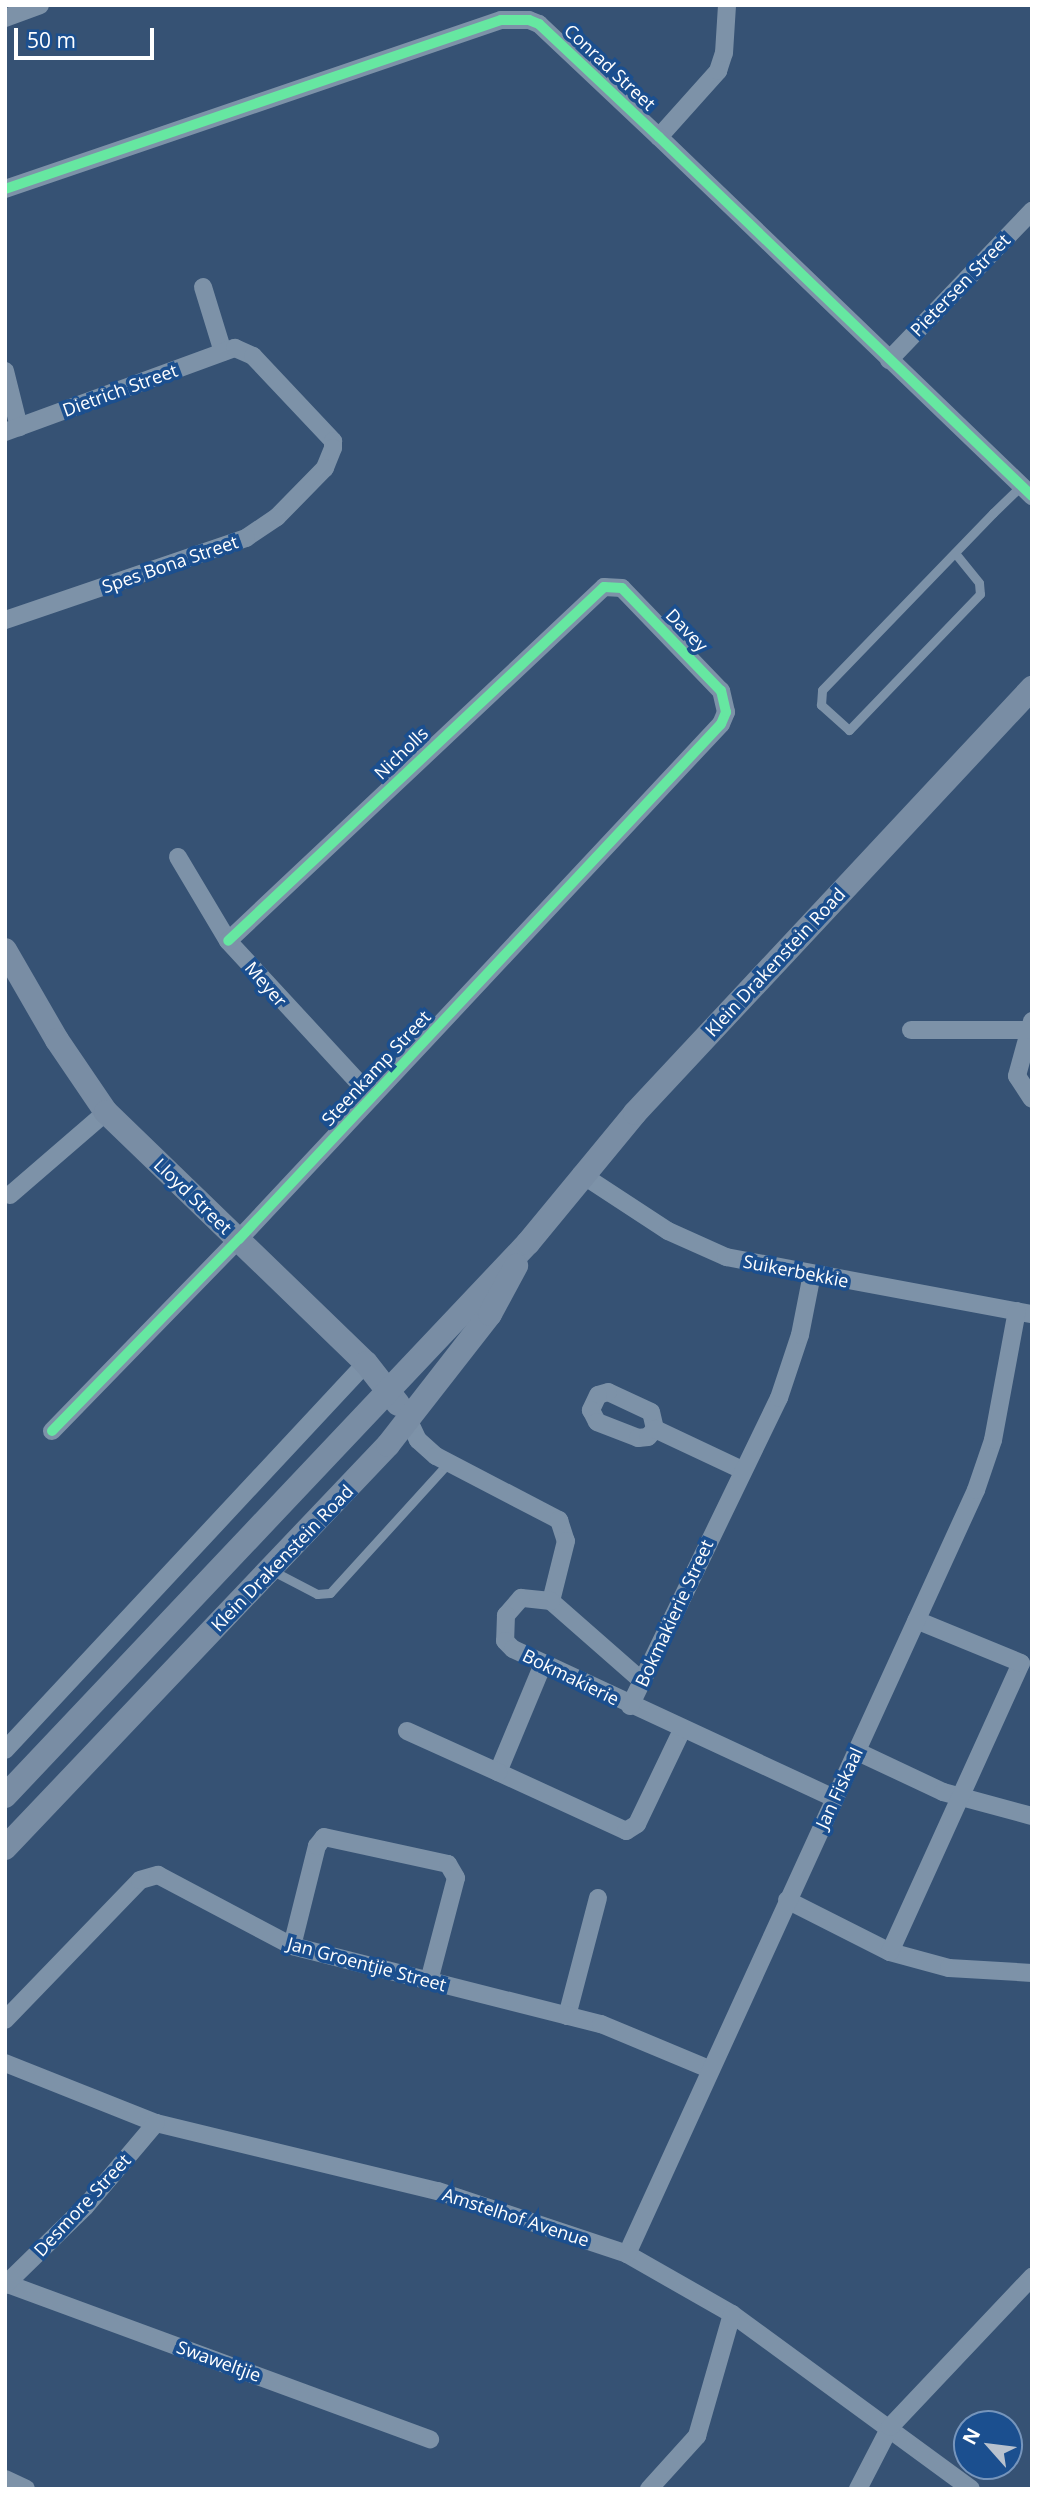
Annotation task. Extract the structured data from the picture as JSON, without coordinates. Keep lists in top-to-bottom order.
{
  "streets": {
    "main road": ["Klein Drakenstein Road", "Lloyd Street"],
    "street": [
      "Conrad Street",
      "Pietersen Street",
      "Dietrich Street",
      "Spes Bona Street",
      "Davey",
      "Nicholls",
      "Meyer",
      "Steenkamp Street",
      "Suikerbekkie",
      "Bokmakierie Street",
      "Bokmakierie",
      "Jan Fiskaal",
      "Jan Groentjie Street",
      "Desmore Street",
      "Amstelhof Avenue",
      "Swaweltjie"
    ]
  },
  "crossings": [
    ["Conrad Street", "Pietersen Street"],
    ["Dietrich Street", "Spes Bona Street"],
    ["Davey", "Nicholls"],
    ["Davey", "Steenkamp Street"],
    ["Nicholls", "Meyer"],
    ["Klein Drakenstein Road", "Lloyd Street"],
    ["Klein Drakenstein Road", "Suikerbekkie"],
    ["Meyer", "Steenkamp Street"],
    ["Steenkamp Street", "Lloyd Street"],
    ["Suikerbekkie", "Bokmakierie Street"],
    ["Suikerbekkie", "Jan Fiskaal"],
    ["Bokmakierie Street", "Bokmakierie"],
    ["Bokmakierie Street", "Jan Fiskaal"],
    ["Jan Fiskaal", "Jan Groentjie Street"],
    ["Jan Fiskaal", "Amstelhof Avenue"],
    ["Desmore Street", "Amstelhof Avenue"],
    ["Desmore Street", "Swaweltjie"]
  ],
  "scale_bar": "50 m",
  "north": "top left"
}
